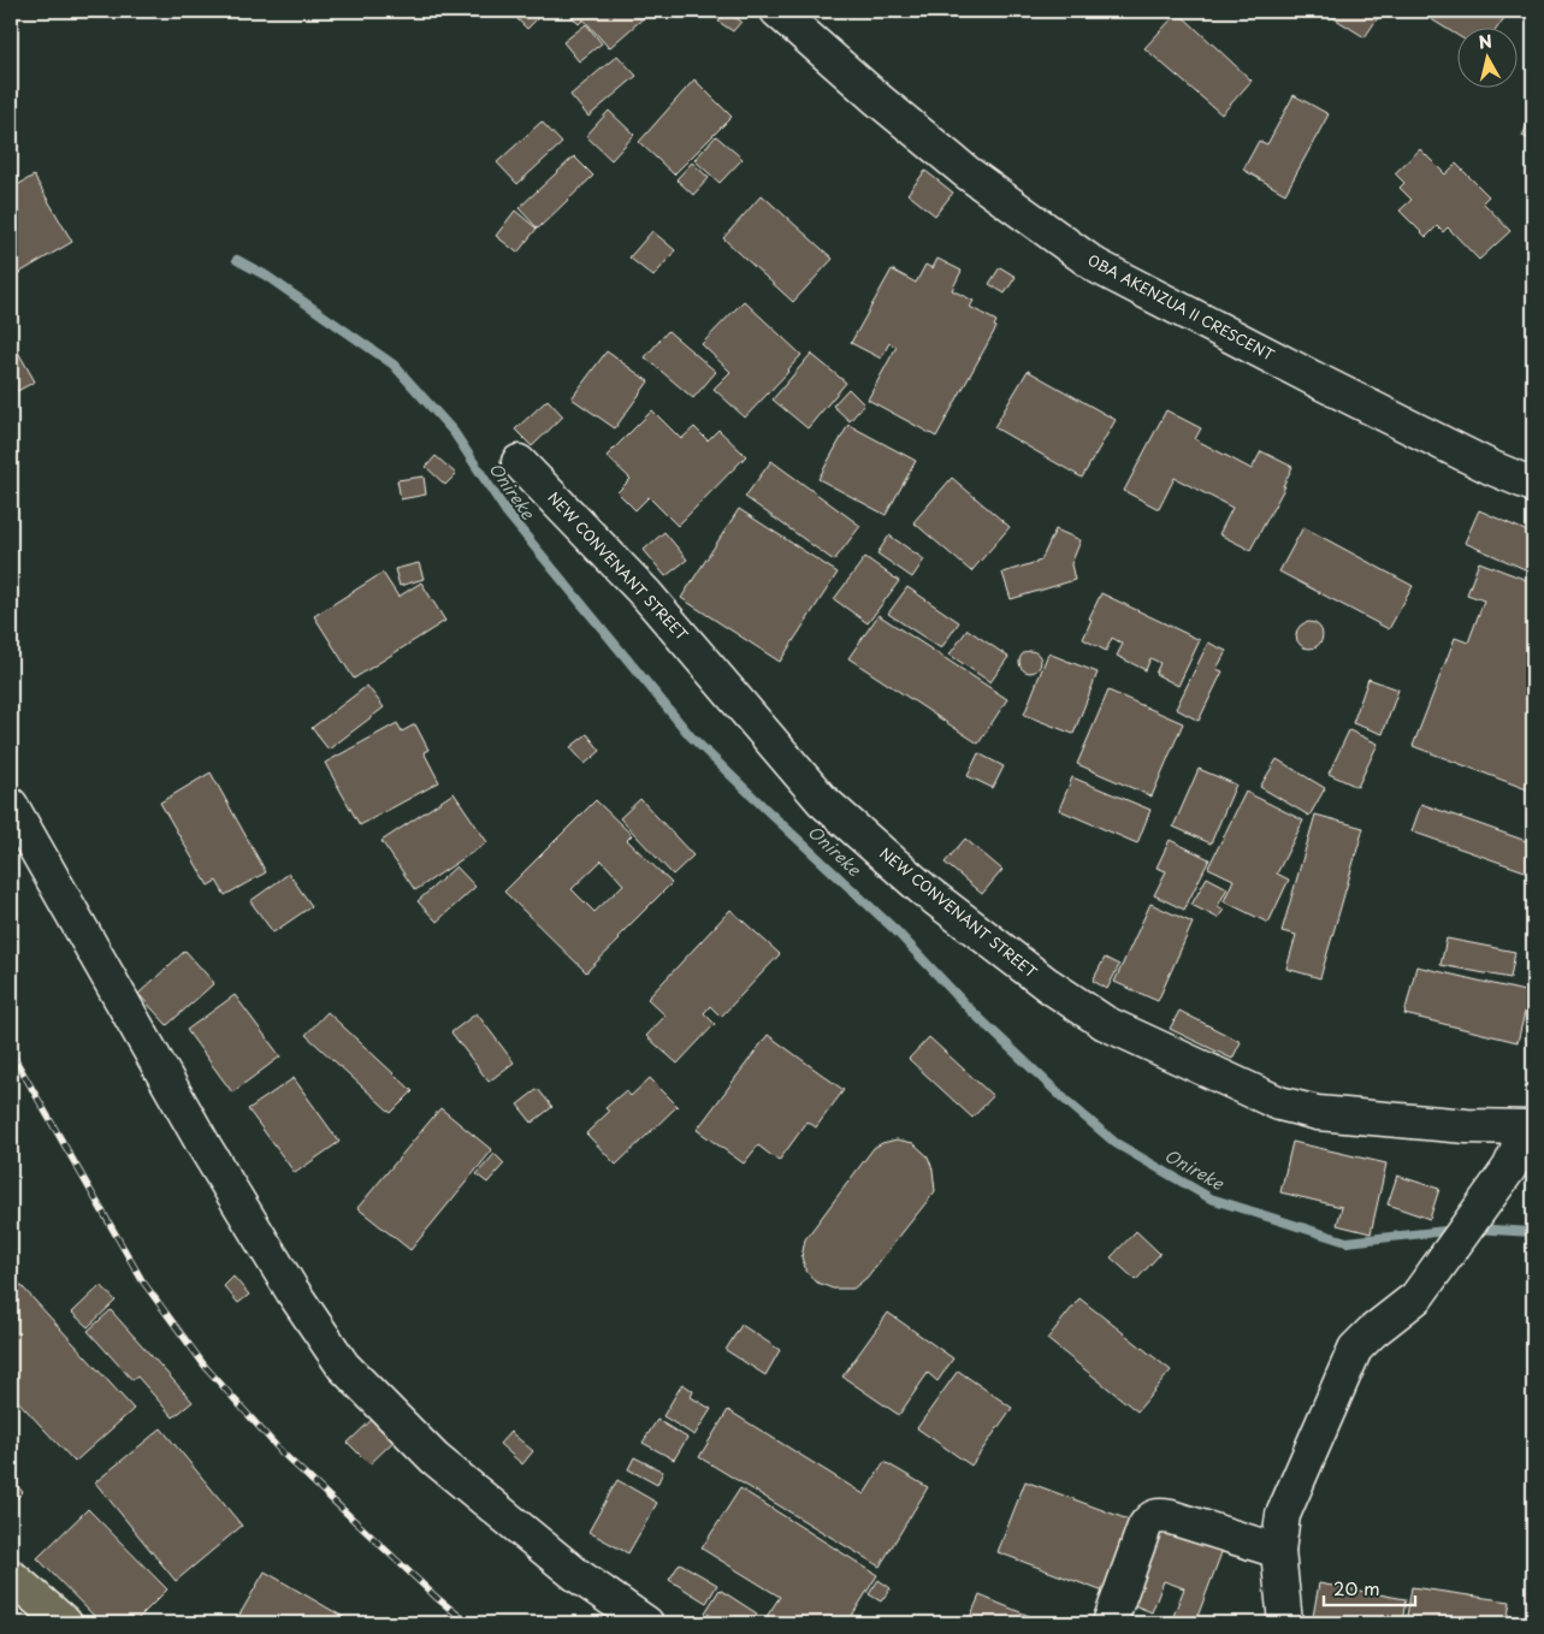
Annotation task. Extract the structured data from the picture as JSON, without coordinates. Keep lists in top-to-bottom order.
{
  "streets": {
    "street": ["OBA AKENZUA II CRESCENT", "NEW CONVENANT STREET"]
  },
  "water": ["Onireke"],
  "scale_bar": "20 m",
  "north": "top"
}
